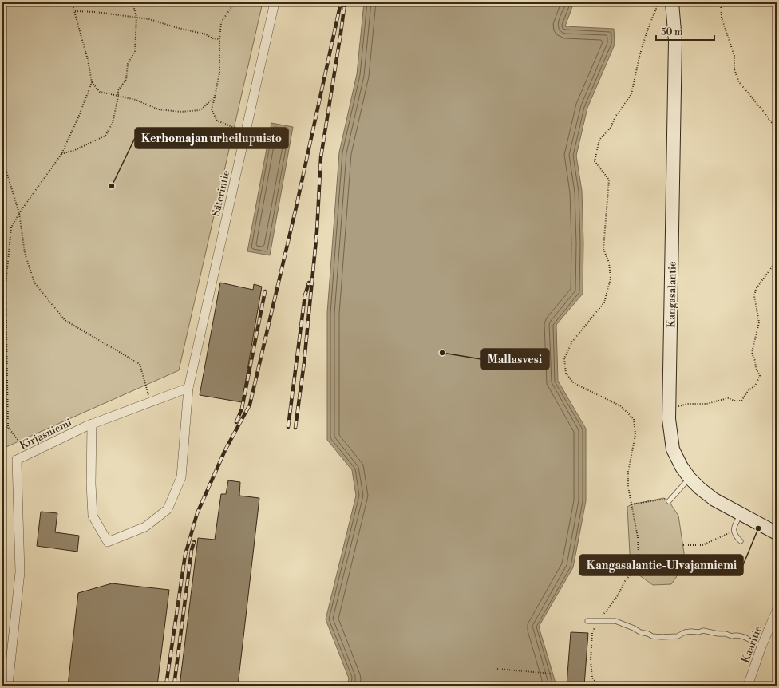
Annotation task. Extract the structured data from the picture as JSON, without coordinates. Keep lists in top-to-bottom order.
{
  "streets": {
    "main road": ["Kangasalantie"],
    "street": ["Säterintie", "Kirjasniemi", "Kaaritie"]
  },
  "crossings": [
    ["Säterintie", "Kirjasniemi"]
  ],
  "places": ["Kerhomajan urheilupuisto", "Mallasvesi", "Kangasalantie-Ulvajanniemi"],
  "scale_bar": "50 m"
}
